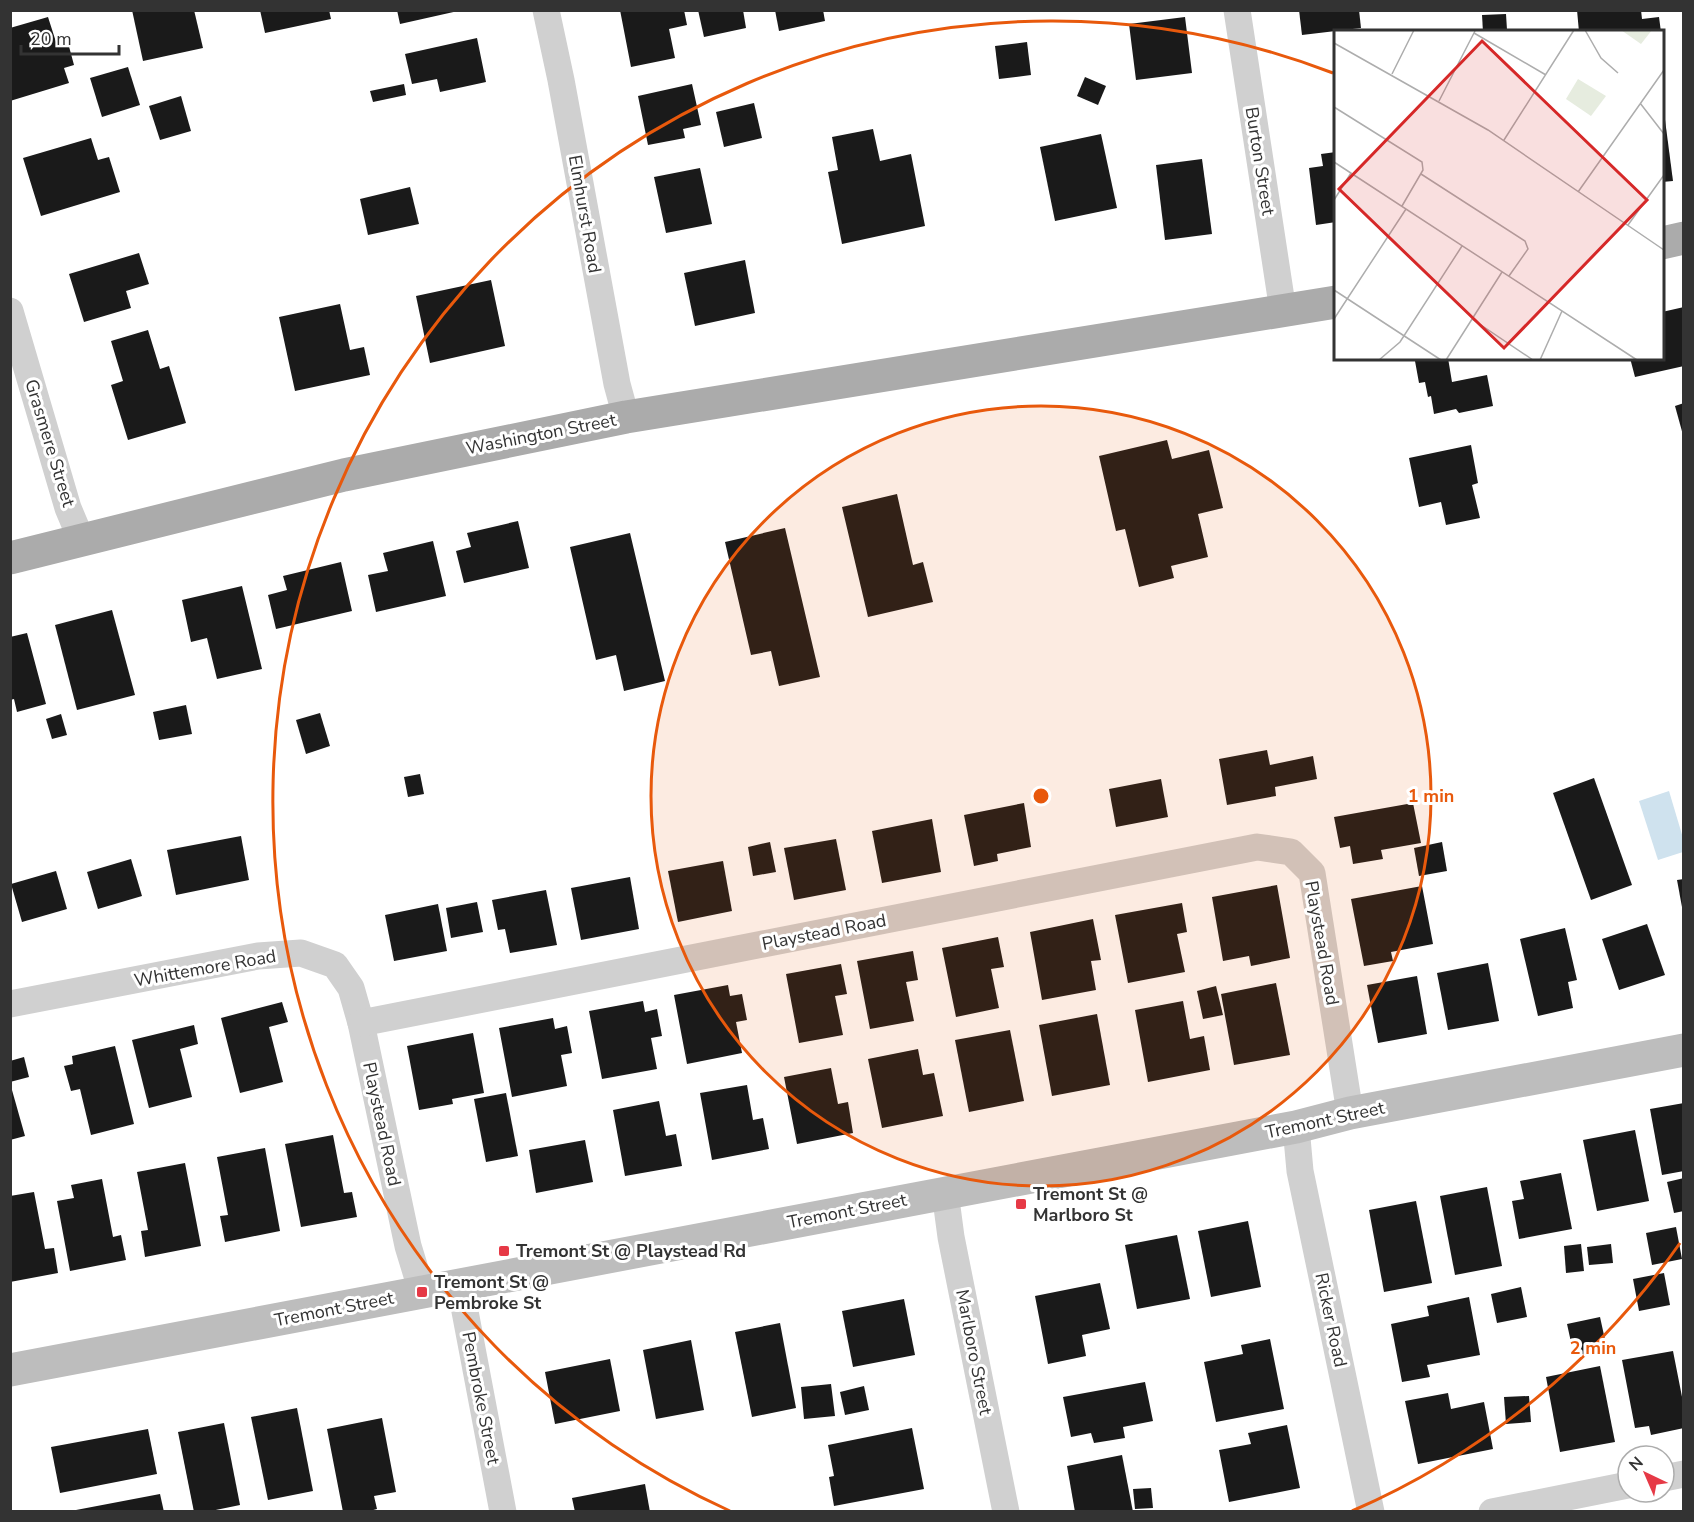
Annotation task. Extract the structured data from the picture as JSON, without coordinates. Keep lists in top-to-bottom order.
{
  "streets": {
    "main road": ["Washington Street", "Tremont Street"],
    "street": [
      "Burton Street",
      "Elmhurst Road",
      "Grasmere Street",
      "Playstead Road",
      "Whittemore Road",
      "Ricker Road",
      "Marlboro Street",
      "Pembroke Street"
    ]
  },
  "crossings": [
    ["Burton Street", "Washington Street"],
    ["Elmhurst Road", "Washington Street"],
    ["Washington Street", "Grasmere Street"],
    ["Playstead Road", "Whittemore Road"],
    ["Playstead Road", "Tremont Street"],
    ["Tremont Street", "Ricker Road"],
    ["Tremont Street", "Marlboro Street"],
    ["Tremont Street", "Pembroke Street"]
  ],
  "places": {
    "transit": ["Tremont St @ Marlboro St", "Tremont St @ Playstead Rd", "Tremont St @ Pembroke St"]
  },
  "scale_bar": "20 m",
  "north": "top left",
  "rings": ["1 min", "2 min"]
}
